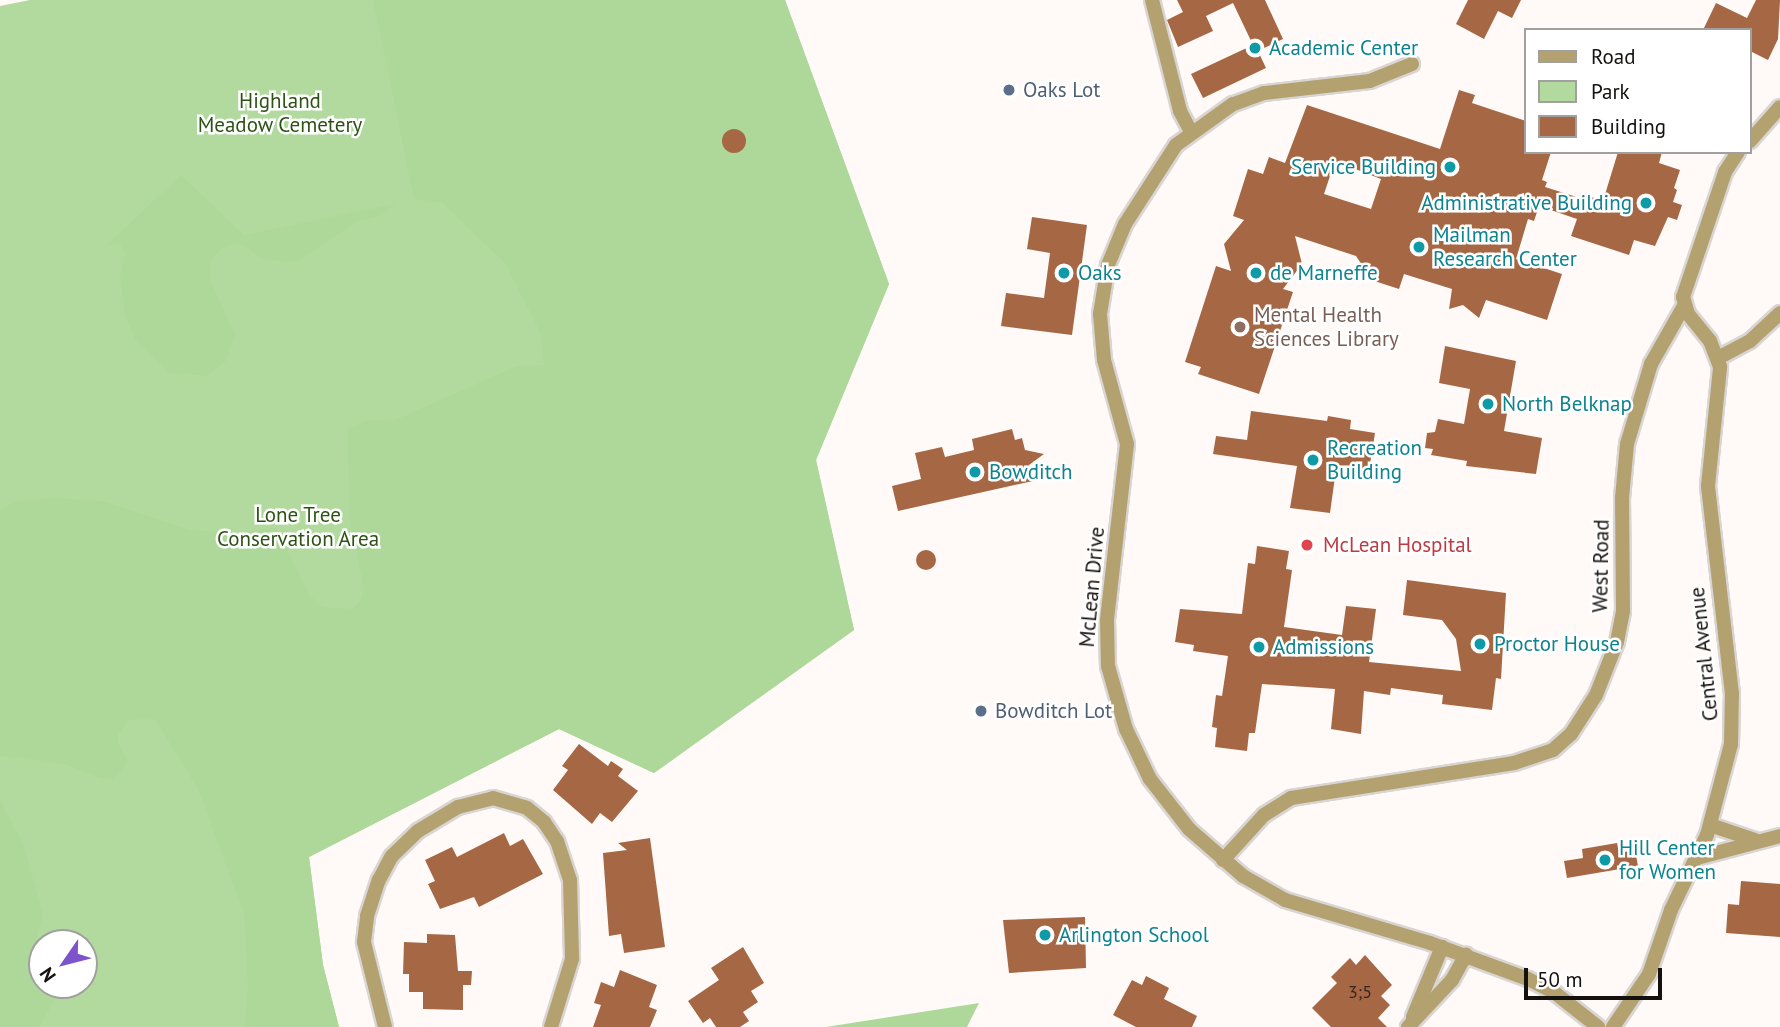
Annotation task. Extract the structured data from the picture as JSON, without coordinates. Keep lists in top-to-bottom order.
{
  "streets": {
    "street": ["West Road", "McLean Drive", "Central Avenue"]
  },
  "crossings": [
    ["West Road", "McLean Drive"]
  ],
  "parks": ["Highland Meadow Cemetery", "Lone Tree Conservation Area"],
  "places": [
    "Academic Center",
    "Oaks Lot",
    "Service Building",
    "Administrative Building",
    "Mailman Research Center",
    "Oaks",
    "de Marneffe",
    "Mental Health Sciences Library",
    "North Belknap",
    "Recreation Building",
    "Bowditch",
    "McLean Hospital",
    "Proctor House",
    "Admissions",
    "Bowditch Lot",
    "Hill Center for Women",
    "Arlington School"
  ],
  "house_numbers": ["3;5"],
  "legend": ["Road", "Park", "Building"],
  "scale_bar": "50 m",
  "north": "bottom left"
}
